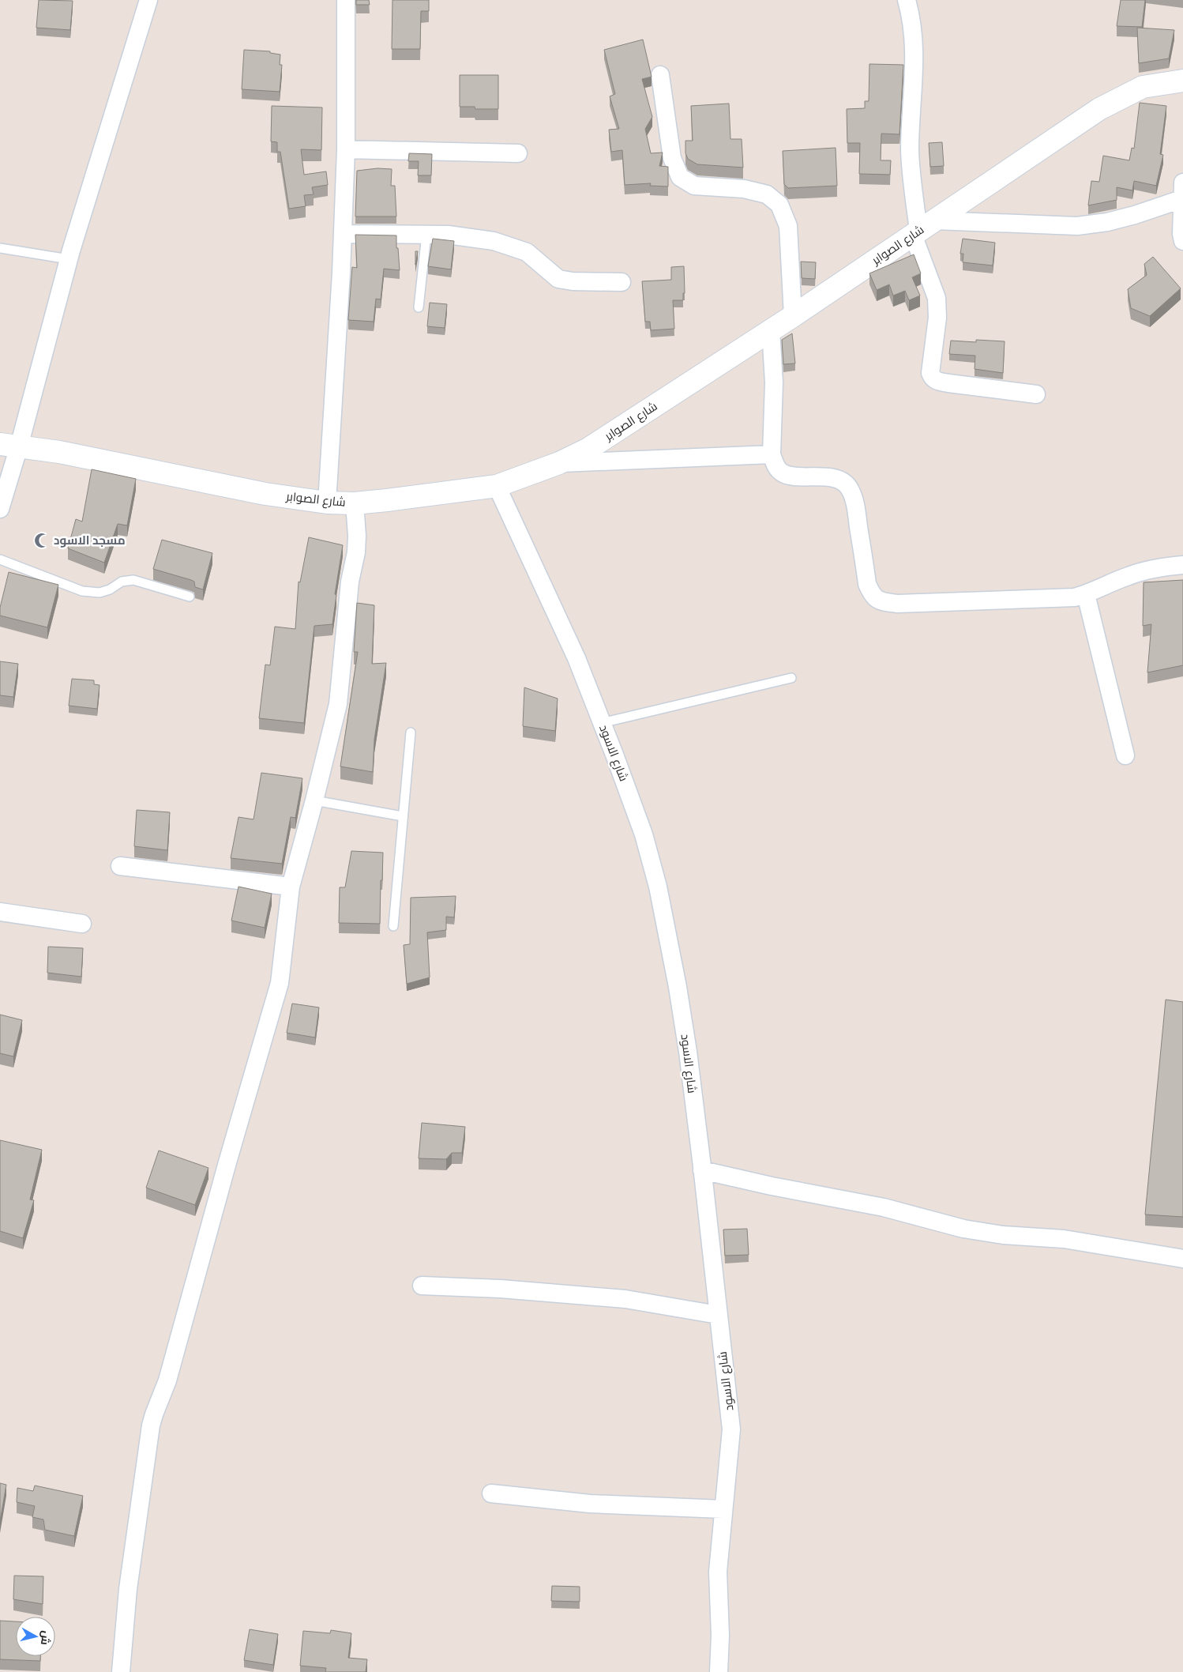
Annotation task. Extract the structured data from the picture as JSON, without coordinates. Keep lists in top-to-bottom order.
{
  "streets": {
    "street": ["شارع الصوابر", "شارع الاسود"]
  },
  "crossings": [
    ["شارع الصوابر", "شارع الاسود"]
  ],
  "places": {
    "mosque": ["مسجد الاسود"]
  },
  "north": "right"
}
